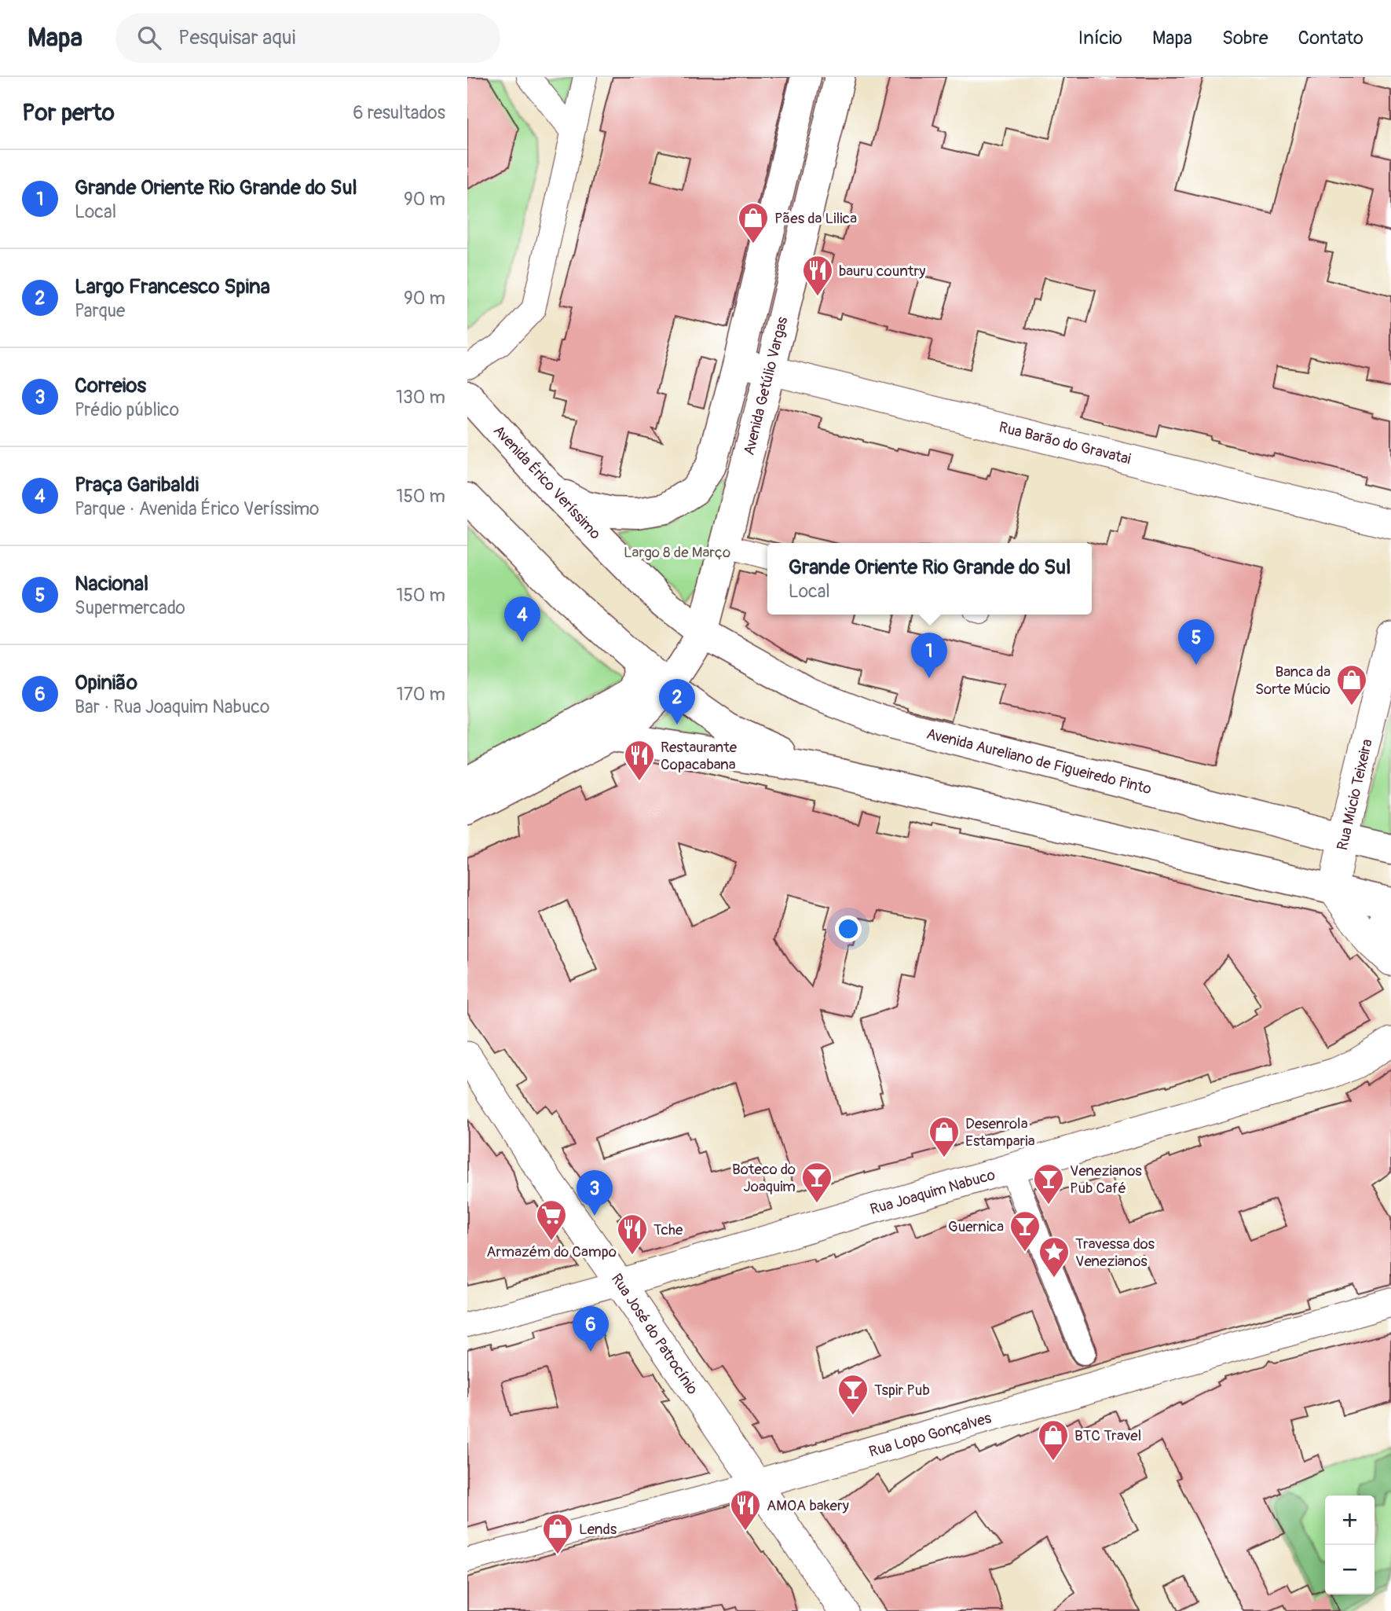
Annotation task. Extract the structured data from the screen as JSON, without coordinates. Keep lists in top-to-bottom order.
{
  "streets": {
    "main road": ["Avenida Getúlio Vargas", "Avenida Érico Veríssimo", "Avenida Aureliano de Figueiredo Pinto"],
    "street": [
      "Rua Barão do Gravatai",
      "Rua Múcio Teixeira",
      "Rua Joaquim Nabuco",
      "Rua José do Patrocínio",
      "Rua Lopo Gonçalves"
    ]
  },
  "crossings": [
    ["Avenida Getúlio Vargas", "Rua Barão do Gravatai"],
    ["Avenida Getúlio Vargas", "Avenida Érico Veríssimo"],
    ["Avenida Getúlio Vargas", "Avenida Aureliano de Figueiredo Pinto"],
    ["Avenida Érico Veríssimo", "Avenida Aureliano de Figueiredo Pinto"],
    ["Avenida Aureliano de Figueiredo Pinto", "Rua Múcio Teixeira"],
    ["Rua Joaquim Nabuco", "Rua José do Patrocínio"],
    ["Rua José do Patrocínio", "Rua Lopo Gonçalves"]
  ],
  "parks": ["Largo 8 de Março"],
  "places": {
    "shop": [
      "Pães da Lilica",
      "Banca da Sorte Múcio",
      "Desenrola Estamparia",
      "BTC Travel",
      "Lends"
    ],
    "restaurant": [
      "bauru country",
      "Restaurante Copacabana",
      "Tche",
      "AMOA bakery"
    ],
    "bar": [
      "Boteco do Joaquim",
      "Venezianos Pub Café",
      "Guernica",
      "Tspir Pub"
    ],
    "supermarket": ["Armazém do Campo"],
    "place": ["Travessa dos Venezianos"]
  },
  "page": {
    "header": "Mapa",
    "search": "Pesquisar aqui",
    "nav": [
      "Início",
      "Mapa",
      "Sobre",
      "Contato"
    ],
    "heading": ["Por perto", "6 resultados"],
    "list": [
      {
        "mark": "1",
        "name": "Grande Oriente Rio Grande do Sul",
        "note": "Local",
        "value": "90 m"
      },
      {
        "mark": "2",
        "name": "Largo Francesco Spina",
        "note": "Parque",
        "value": "90 m"
      },
      {
        "mark": "3",
        "name": "Correios",
        "note": "Prédio público",
        "value": "130 m"
      },
      {
        "mark": "4",
        "name": "Praça Garibaldi",
        "note": "Parque · Avenida Érico Veríssimo",
        "value": "150 m"
      },
      {
        "mark": "5",
        "name": "Nacional",
        "note": "Supermercado",
        "value": "150 m"
      },
      {
        "mark": "6",
        "name": "Opinião",
        "note": "Bar · Rua Joaquim Nabuco",
        "value": "170 m"
      }
    ],
    "popup": ["Grande Oriente Rio Grande do Sul", "Local"],
    "pins": [
      "4",
      "5",
      "1",
      "2",
      "3",
      "6"
    ],
    "map_buttons": ["+", "−"]
  }
}
